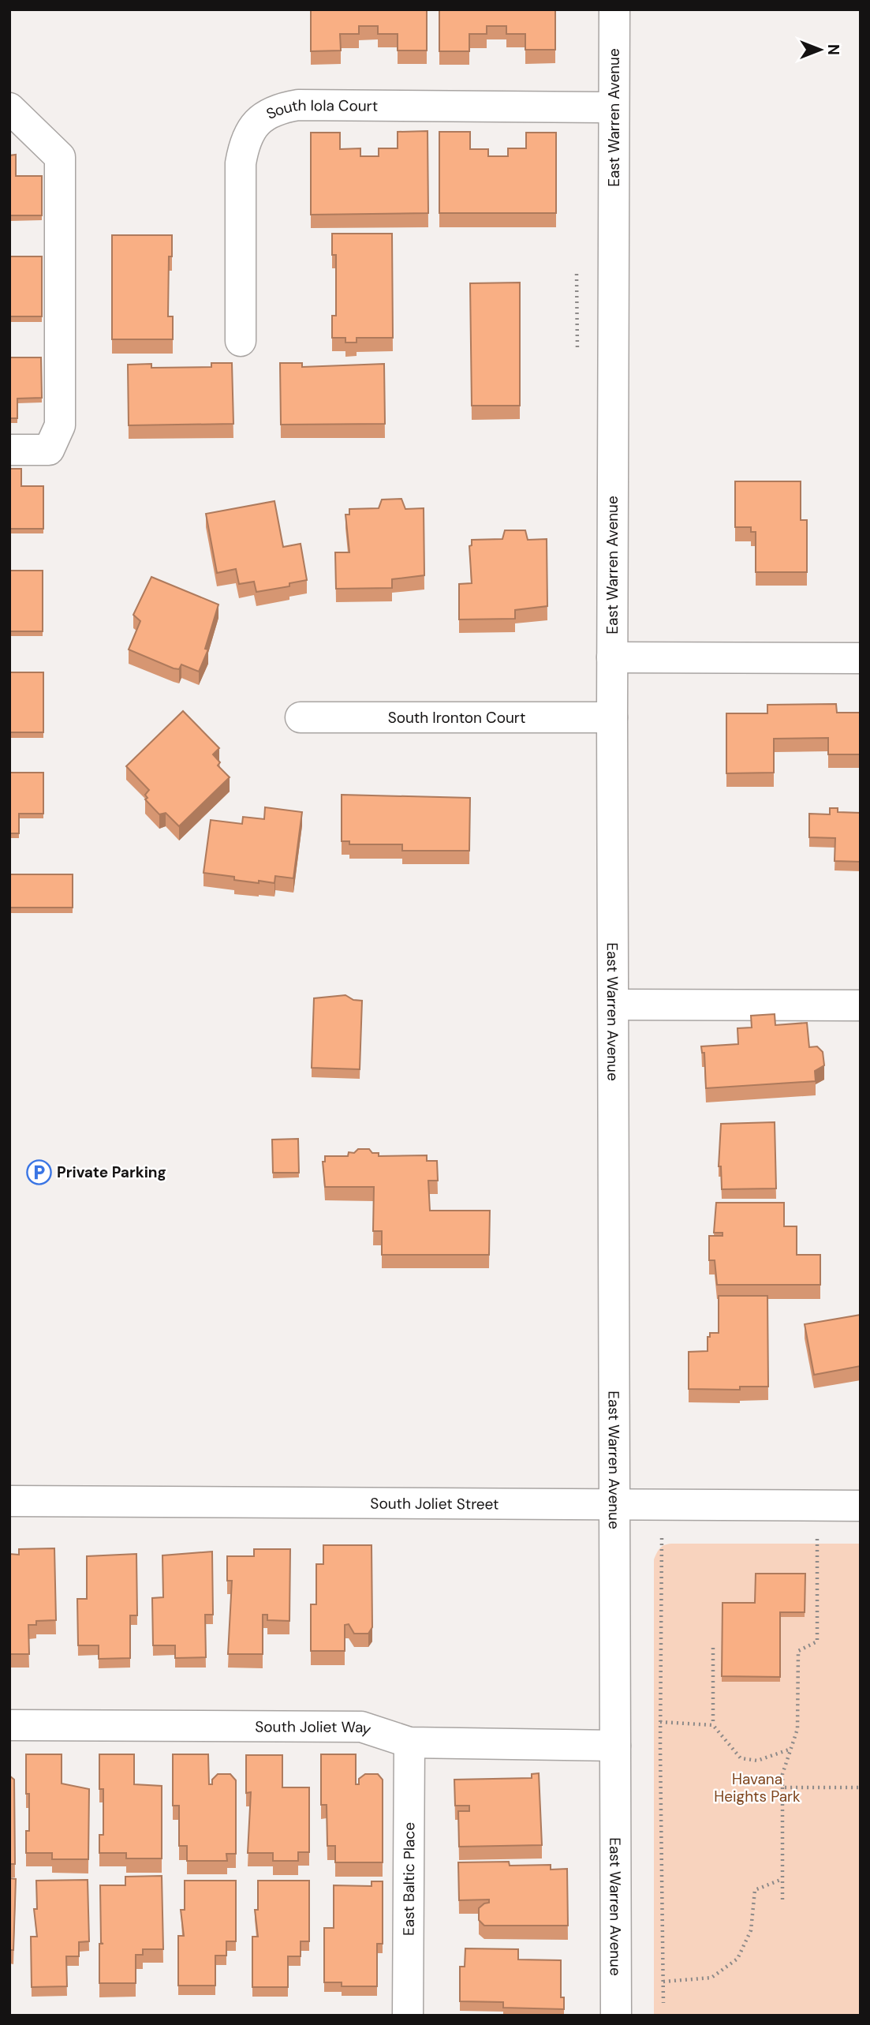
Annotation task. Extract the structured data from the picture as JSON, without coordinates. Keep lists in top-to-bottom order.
{
  "streets": {
    "street": [
      "South Iola Court",
      "East Warren Avenue",
      "South Ironton Court",
      "South Joliet Street",
      "South Joliet Way",
      "East Baltic Place"
    ]
  },
  "crossings": [
    ["South Iola Court", "East Warren Avenue"],
    ["East Warren Avenue", "South Ironton Court"],
    ["East Warren Avenue", "South Joliet Street"],
    ["East Warren Avenue", "South Joliet Way"],
    ["South Joliet Way", "East Baltic Place"]
  ],
  "parks": ["Havana Heights Park"],
  "places": {
    "parking": ["Private Parking"]
  },
  "north": "right"
}
